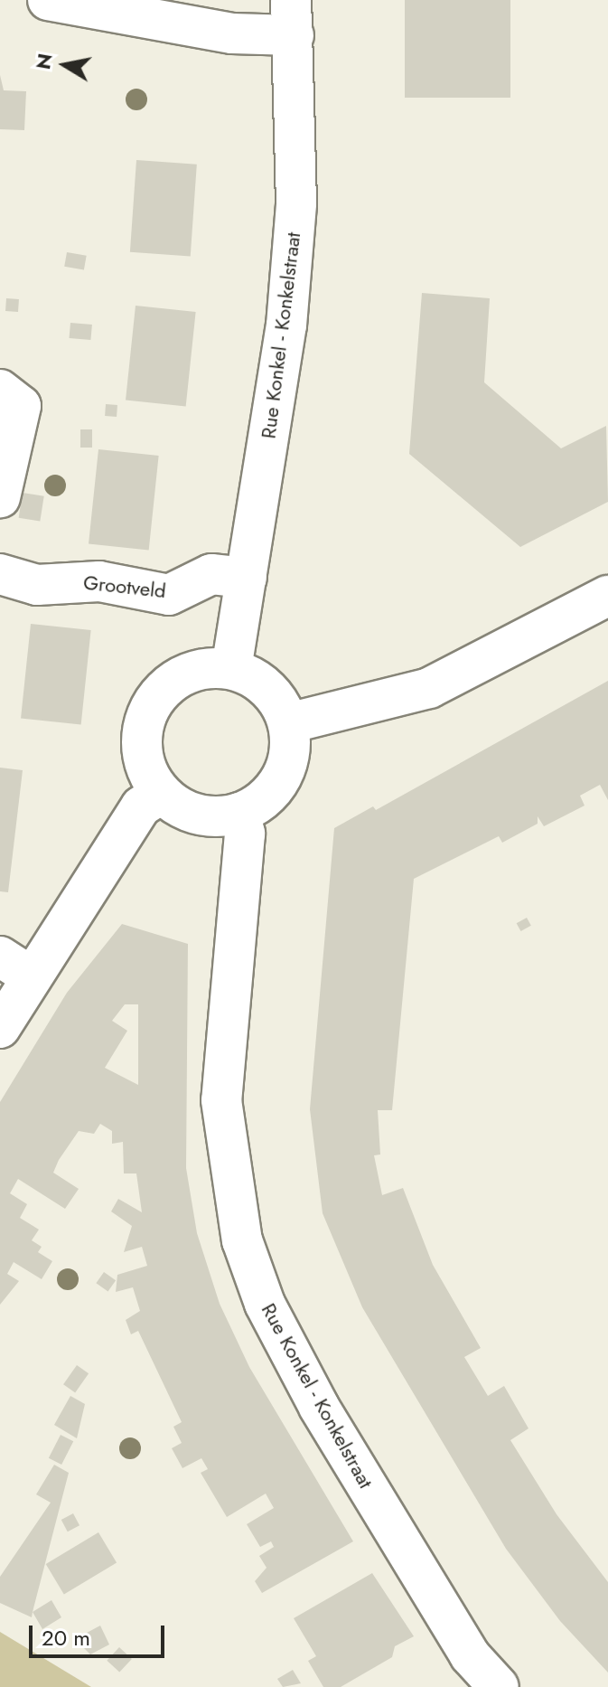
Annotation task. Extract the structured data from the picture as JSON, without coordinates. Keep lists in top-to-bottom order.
{
  "streets": {
    "street": ["Rue Konkel - Konkelstraat", "Grootveld"]
  },
  "crossings": [
    ["Rue Konkel - Konkelstraat", "Grootveld"]
  ],
  "scale_bar": "20 m",
  "north": "left"
}
